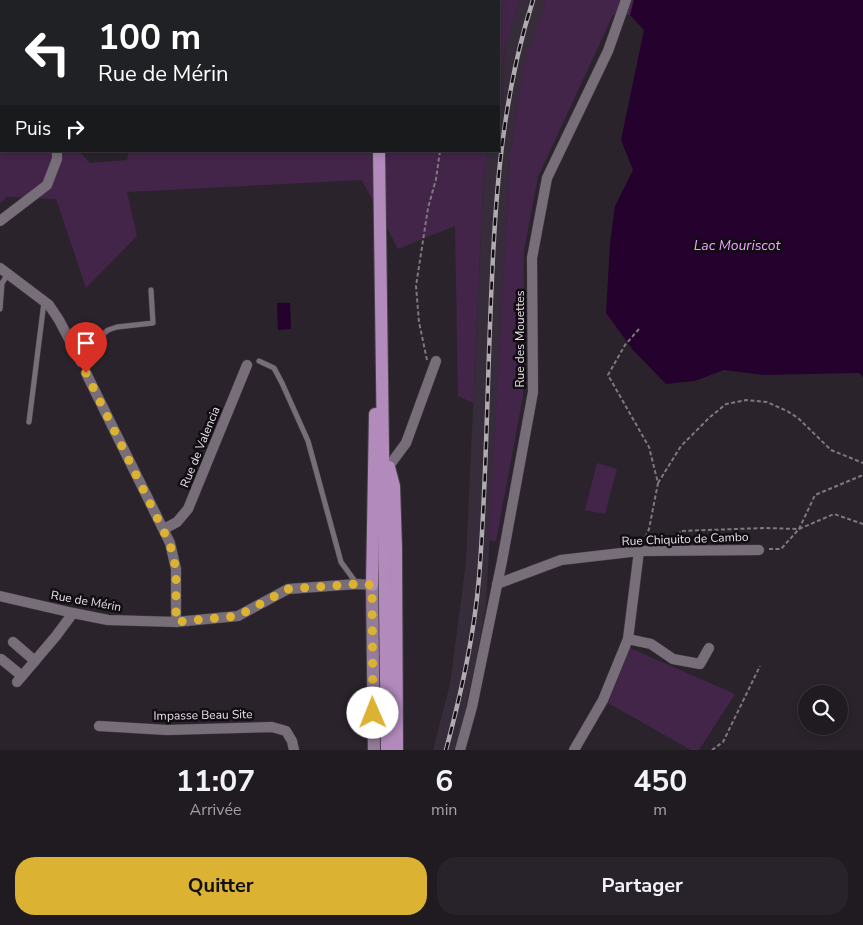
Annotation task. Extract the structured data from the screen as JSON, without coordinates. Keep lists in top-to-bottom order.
{
  "streets": {
    "street": [
      "Rue des Mouettes",
      "Rue de Valencia",
      "Rue Chiquito de Cambo",
      "Rue de Mérin",
      "Impasse Beau Site"
    ]
  },
  "crossings": [
    ["Rue des Mouettes", "Rue Chiquito de Cambo"]
  ],
  "water": ["Lac Mouriscot"],
  "page": {
    "turn": ["100 m", "Rue de Mérin"],
    "then": "Puis",
    "eta": [
      "11:07",
      "Arrivée",
      "6",
      "min",
      "450",
      "m"
    ],
    "buttons": ["Quitter", "Partager"]
  }
}
